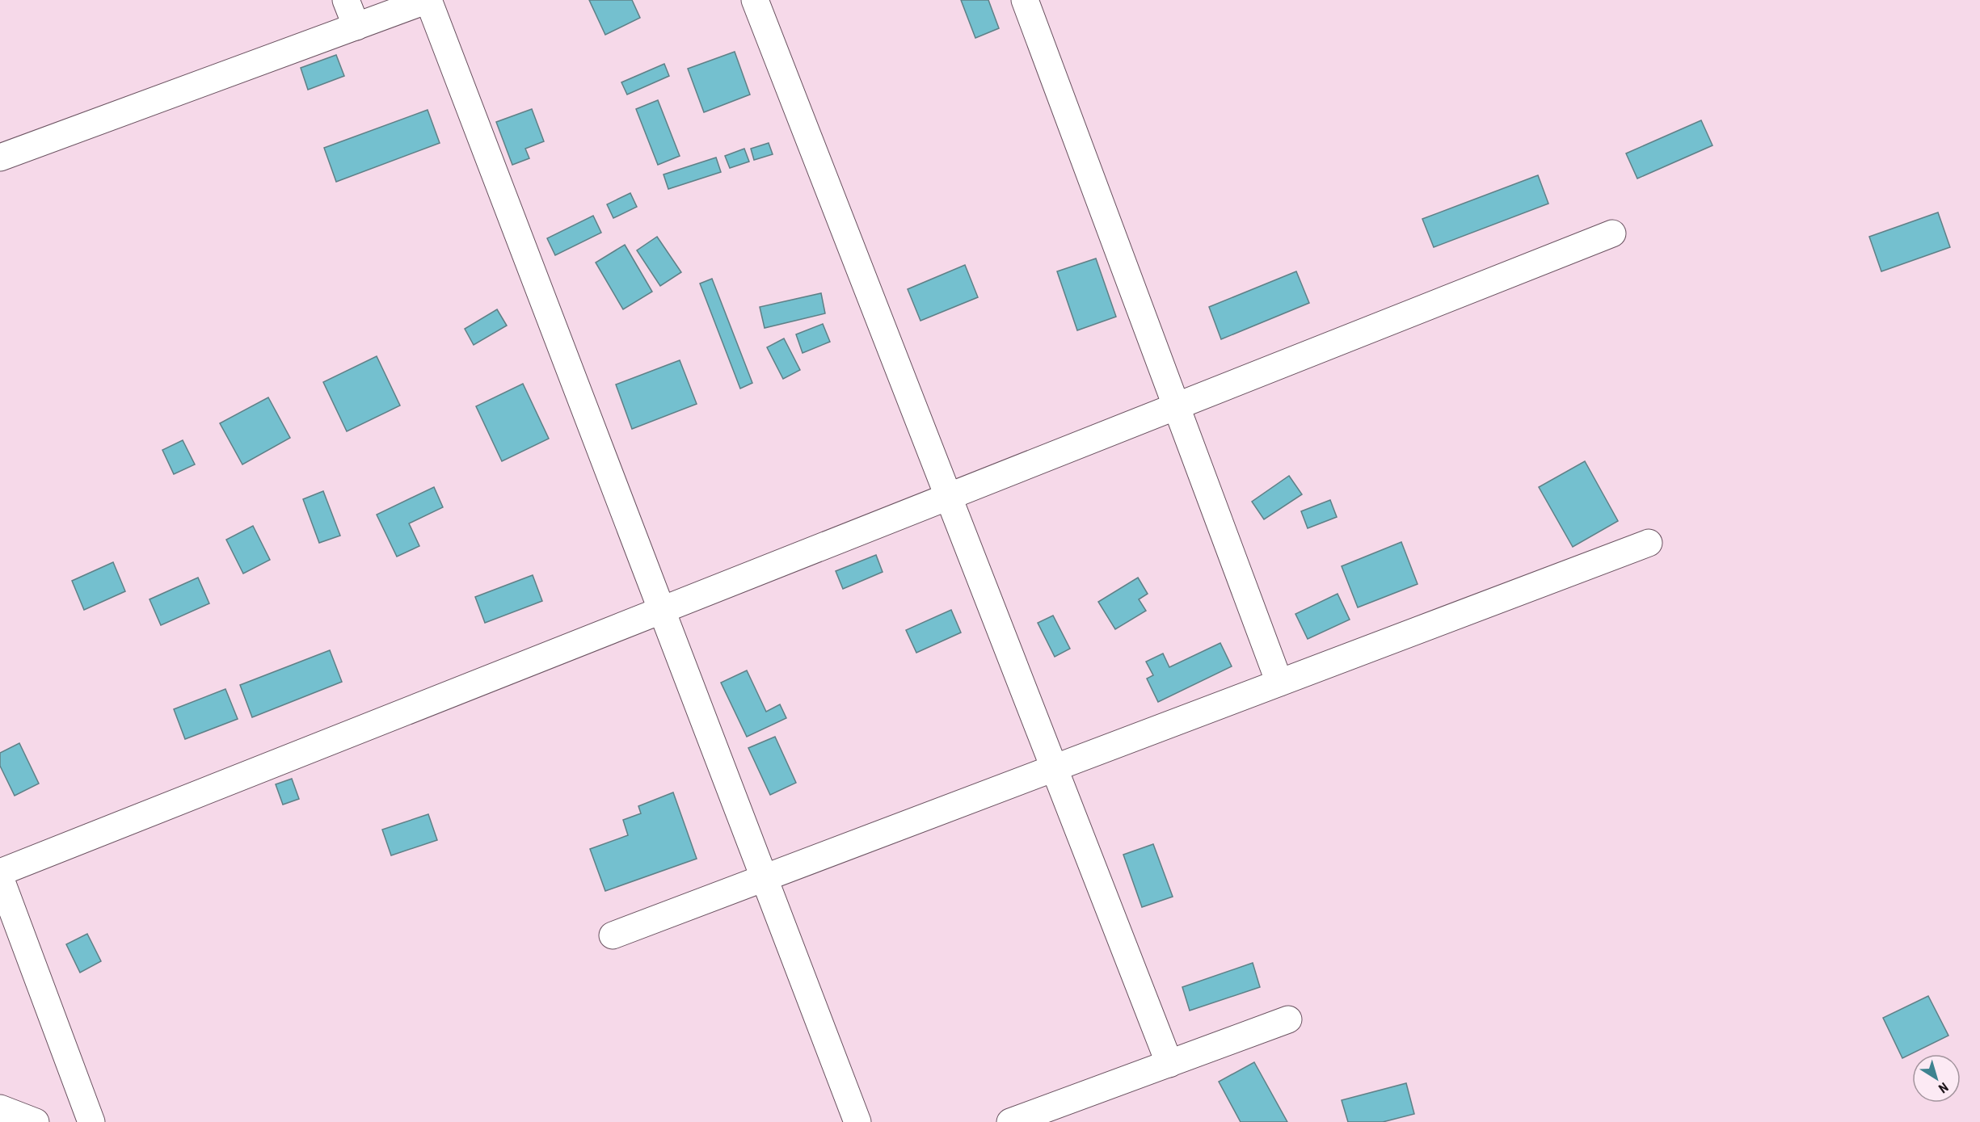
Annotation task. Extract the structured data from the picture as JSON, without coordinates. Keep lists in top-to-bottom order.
{
  "north": "bottom right"
}
